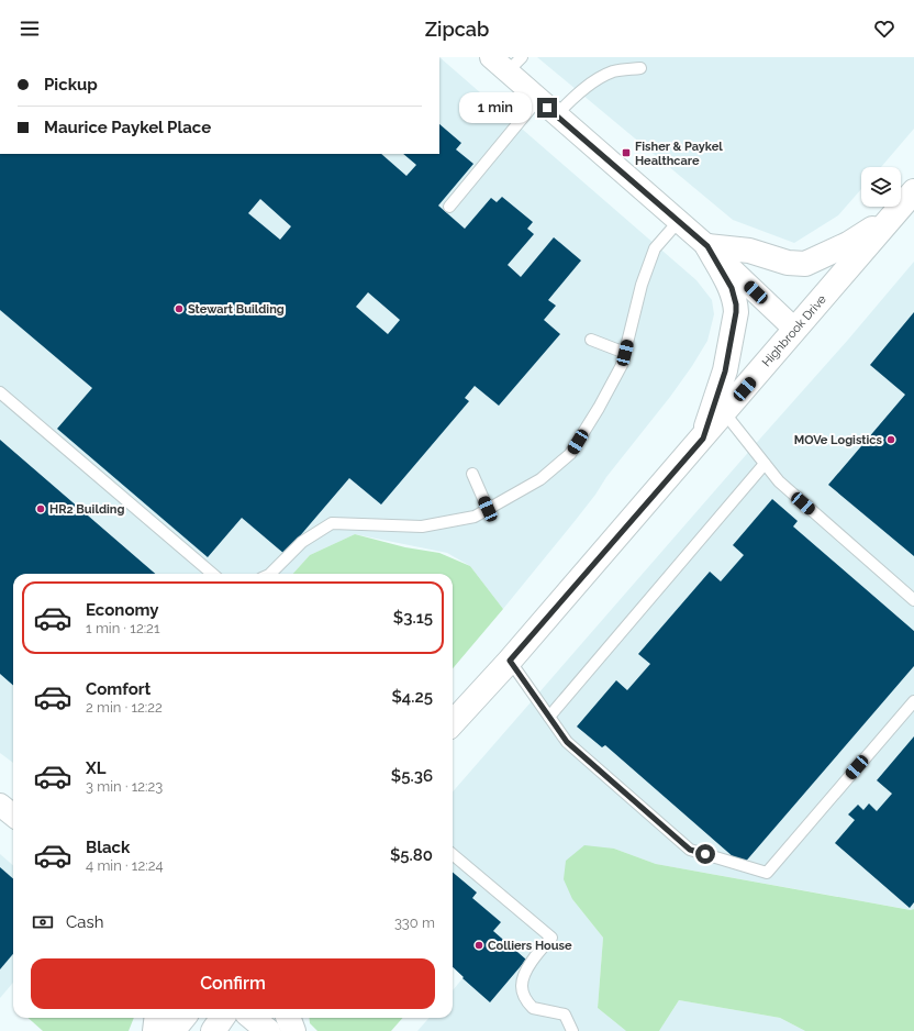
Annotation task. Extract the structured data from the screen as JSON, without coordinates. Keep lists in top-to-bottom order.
{
  "streets": {
    "main road": ["Highbrook Drive"]
  },
  "places": {
    "transit": ["Fisher & Paykel Healthcare"],
    "other": [
      "Stewart Building",
      "MOVe Logistics",
      "HR2 Building",
      "Colliers House"
    ]
  },
  "page": {
    "header": "Zipcab",
    "banner": ["Pickup", "Maurice Paykel Place"],
    "bubble": "1 min",
    "list": [
      {
        "name": "Economy",
        "note": "1 min · 12:21",
        "value": "$3.15"
      },
      {
        "name": "Comfort",
        "note": "2 min · 12:22",
        "value": "$4.25"
      },
      {
        "name": "XL",
        "note": "3 min · 12:23",
        "value": "$5.36"
      },
      {
        "name": "Black",
        "note": "4 min · 12:24",
        "value": "$5.80"
      }
    ],
    "pay": ["Cash", "330 m"],
    "buttons": "Confirm"
  }
}
